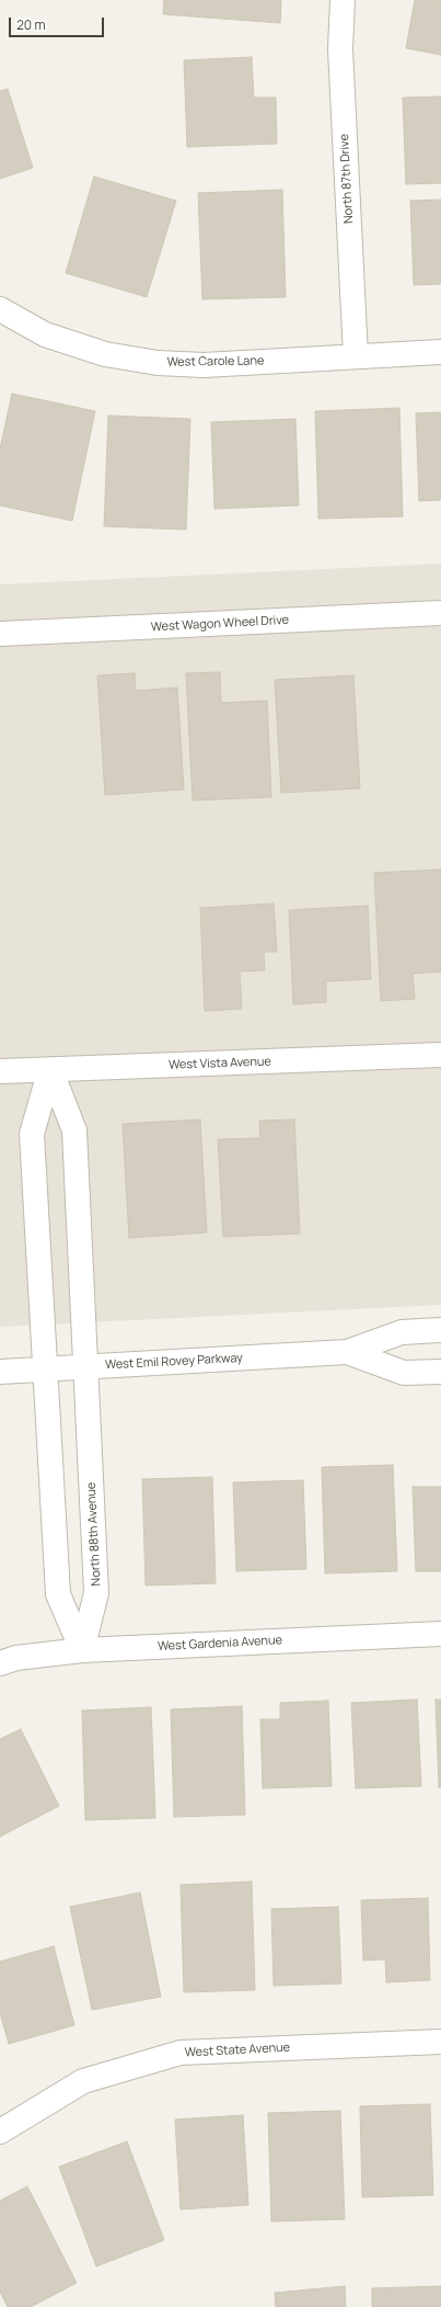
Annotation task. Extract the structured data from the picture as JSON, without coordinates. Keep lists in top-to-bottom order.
{
  "streets": {
    "street": [
      "North 87th Drive",
      "West Carole Lane",
      "West Wagon Wheel Drive",
      "West Vista Avenue",
      "West Emil Rovey Parkway",
      "North 88th Avenue",
      "West Gardenia Avenue",
      "West State Avenue"
    ]
  },
  "crossings": [
    ["North 87th Drive", "West Carole Lane"],
    ["West Vista Avenue", "North 88th Avenue"],
    ["West Emil Rovey Parkway", "North 88th Avenue"],
    ["North 88th Avenue", "West Gardenia Avenue"]
  ],
  "scale_bar": "20 m"
}
